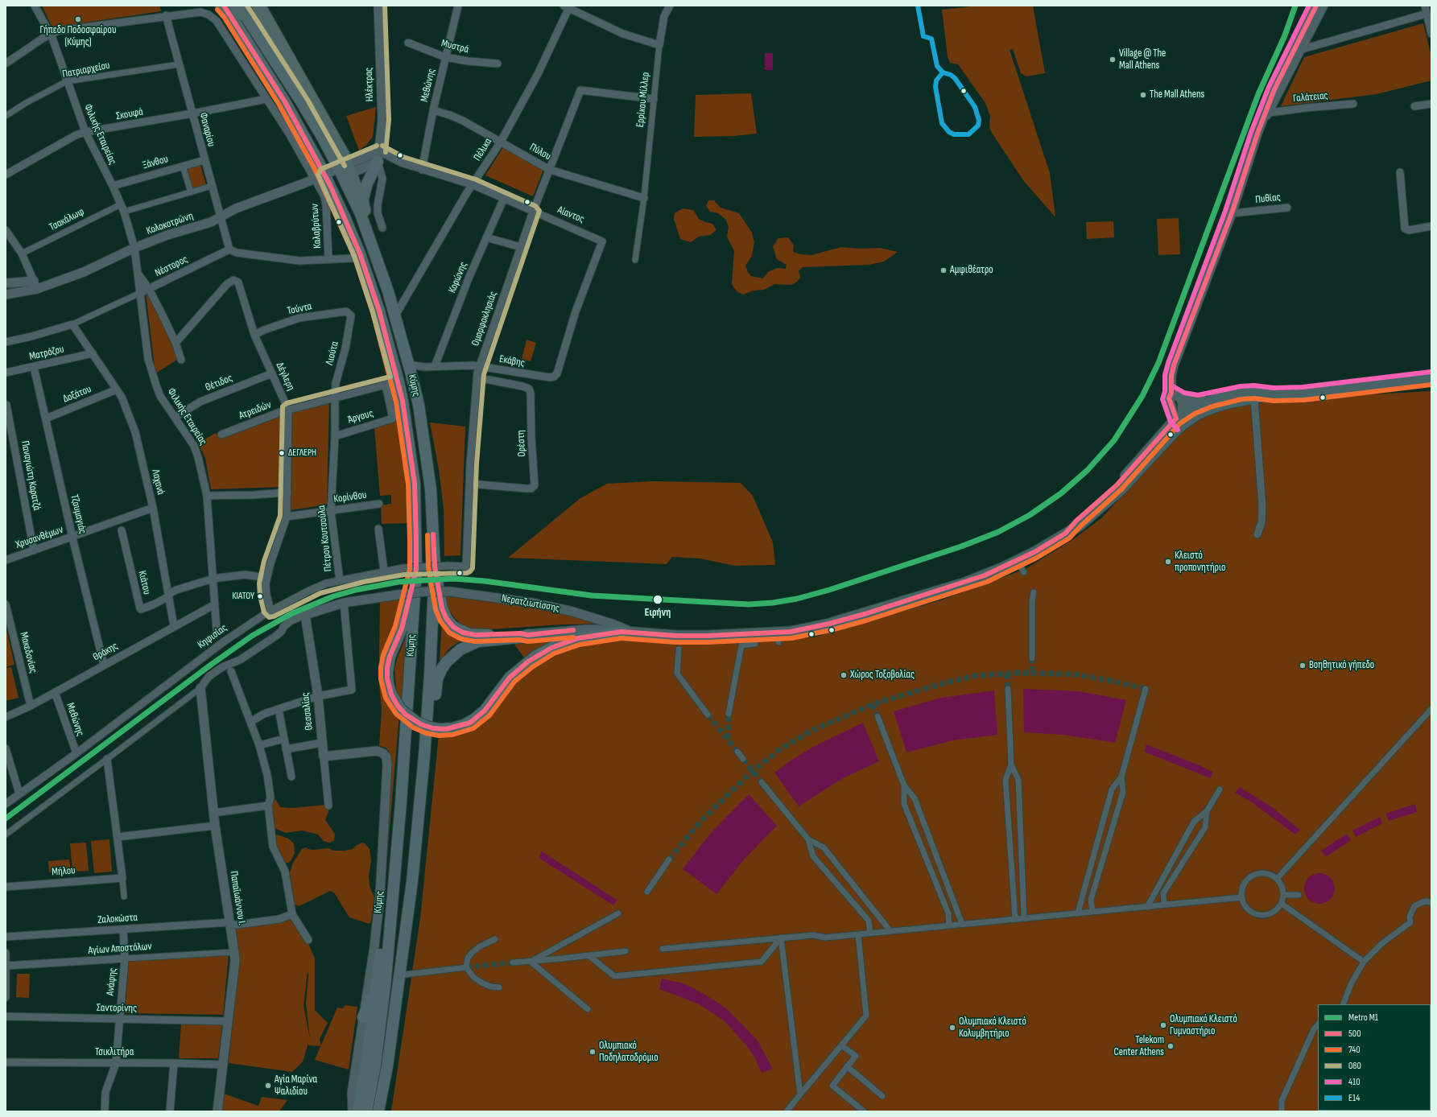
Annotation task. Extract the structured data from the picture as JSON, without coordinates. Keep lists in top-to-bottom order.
{
  "streets": {
    "main road": ["Κύμης", "Νερατζιωτίσσης"],
    "street": [
      "Μυστρά",
      "Πατριαρχείου",
      "Ηλέκτρας",
      "Μεθώνης",
      "Γαλάτειας",
      "Ερρίκου Μίλλερ",
      "Σκουφά",
      "Φαναρίου",
      "Φιλικής Εταιρείας",
      "Πέλικα",
      "Πύλου",
      "Ξάνθου",
      "Πυθίας",
      "Αίαντος",
      "Τσακάλωφ",
      "Κολοκοτρώνη",
      "Καλαβρύτων",
      "Νέστορος",
      "Κορώνης",
      "Τούντα",
      "Ομορφοκλησιάς",
      "Ματρόζου",
      "Λιούτα",
      "Εκάβης",
      "Δέγλερη",
      "Θέτιδος",
      "Δοξάτου",
      "Ατρειδών",
      "Άργους",
      "Ορέστη",
      "Παναγιώτη Καρατζά",
      "Λαχανά",
      "Κορίνθου",
      "Τζουμαγιάς",
      "Χρυσανθέμων",
      "Πέτρου Κουτσούλα",
      "Κιάτου",
      "Κηφισίας",
      "Θράκης",
      "Μακεδονίας",
      "Θεσσαλίας",
      "Μήλου",
      "Παπαϊωάννου Ι.",
      "Ζαλοκώστα",
      "Αγίων Αποστόλων",
      "Ανάφης",
      "Σαντορίνης",
      "Τσικλιτήρα"
    ]
  },
  "crossings": [
    ["Μυστρά", "Μεθώνης"],
    ["Πατριαρχείου", "Φαναρίου"],
    ["Πατριαρχείου", "Φιλικής Εταιρείας"],
    ["Ηλέκτρας", "Αίαντος"],
    ["Μεθώνης", "Πύλου"],
    ["Μεθώνης", "Αίαντος"],
    ["Μεθώνης", "Κηφισίας"],
    ["Μεθώνης", "Θράκης"],
    ["Ερρίκου Μίλλερ", "Πύλου"],
    ["Ερρίκου Μίλλερ", "Ομορφοκλησιάς"],
    ["Σκουφά", "Φαναρίου"],
    ["Σκουφά", "Φιλικής Εταιρείας"],
    ["Σκουφά", "Καλαβρύτων"],
    ["Φαναρίου", "Ξάνθου"],
    ["Φαναρίου", "Κολοκοτρώνη"],
    ["Φαναρίου", "Καλαβρύτων"],
    ["Φαναρίου", "Νέστορος"],
    ["Φιλικής Εταιρείας", "Ξάνθου"],
    ["Φιλικής Εταιρείας", "Τσακάλωφ"],
    ["Φιλικής Εταιρείας", "Κολοκοτρώνη"],
    ["Φιλικής Εταιρείας", "Καλαβρύτων"],
    ["Φιλικής Εταιρείας", "Νέστορος"],
    ["Φιλικής Εταιρείας", "Δέγλερη"],
    ["Φιλικής Εταιρείας", "Θέτιδος"],
    ["Φιλικής Εταιρείας", "Κιάτου"],
    ["Φιλικής Εταιρείας", "Θράκης"],
    ["Πέλικα", "Πύλου"],
    ["Πέλικα", "Αίαντος"],
    ["Πέλικα", "Κύμης"],
    ["Πύλου", "Ομορφοκλησιάς"],
    ["Αίαντος", "Κορώνης"],
    ["Αίαντος", "Ομορφοκλησιάς"],
    ["Αίαντος", "Εκάβης"],
    ["Κολοκοτρώνη", "Καλαβρύτων"],
    ["Κολοκοτρώνη", "Κύμης"],
    ["Καλαβρύτων", "Κύμης"],
    ["Νέστορος", "Λαχανά"],
    ["Κορώνης", "Εκάβης"],
    ["Τούντα", "Λιούτα"],
    ["Τούντα", "Δέγλερη"],
    ["Ομορφοκλησιάς", "Εκάβης"],
    ["Ομορφοκλησιάς", "Ορέστη"],
    ["Ομορφοκλησιάς", "Κηφισίας"],
    ["Ματρόζου", "Λαχανά"],
    ["Ματρόζου", "Τζουμαγιάς"],
    ["Λιούτα", "Ατρειδών"],
    ["Λιούτα", "Πέτρου Κουτσούλα"],
    ["Εκάβης", "Κύμης"],
    ["Δέγλερη", "Θέτιδος"],
    ["Δέγλερη", "Ατρειδών"],
    ["Δέγλερη", "Κορίνθου"],
    ["Δέγλερη", "Κιάτου"],
    ["Δέγλερη", "Κηφισίας"],
    ["Κύμης", "Ατρειδών"],
    ["Κύμης", "Θεσσαλίας"],
    ["Δοξάτου", "Λαχανά"],
    ["Δοξάτου", "Τζουμαγιάς"],
    ["Ατρειδών", "Άργους"],
    ["Ατρειδών", "Πέτρου Κουτσούλα"],
    ["Άργους", "Πέτρου Κουτσούλα"],
    ["Παναγιώτη Καρατζά", "Χρυσανθέμων"],
    ["Λαχανά", "Χρυσανθέμων"],
    ["Λαχανά", "Κιάτου"],
    ["Λαχανά", "Θράκης"],
    ["Κορίνθου", "Πέτρου Κουτσούλα"],
    ["Τζουμαγιάς", "Χρυσανθέμων"],
    ["Τζουμαγιάς", "Θράκης"],
    ["Πέτρου Κουτσούλα", "Κηφισίας"],
    ["Θράκης", "Μακεδονίας"],
    ["Παπαϊωάννου Ι.", "Ζαλοκώστα"],
    ["Παπαϊωάννου Ι.", "Αγίων Αποστόλων"],
    ["Παπαϊωάννου Ι.", "Σαντορίνης"],
    ["Παπαϊωάννου Ι.", "Τσικλιτήρα"],
    ["Ζαλοκώστα", "Ανάφης"],
    ["Αγίων Αποστόλων", "Ανάφης"],
    ["Ανάφης", "Σαντορίνης"],
    ["Ανάφης", "Τσικλιτήρα"]
  ],
  "places": [
    "Γήπεδο Ποδοσφαίρου (Κύμης)",
    "Village @ The Mall Athens",
    "The Mall Athens",
    "Αμφιθέατρο",
    "ΔΕΓΛΕΡΗ",
    "Κλειστό προπονητήριο",
    "ΚΙΑΤΟΥ",
    "Ειρήνη",
    "Βοηθητικό γήπεδο",
    "Χώρος Τοξοβολίας",
    "Ολυμπιακό Κλειστό Γυμναστήριο",
    "Ολυμπιακό Κλειστό Κολυμβητήριο",
    "Telekom Center Athens",
    "Ολυμπιακό Ποδηλατοδρόμιο",
    "Αγία Μαρίνα Ψαλιδίου"
  ],
  "lines": [
    "metro line Μ1",
    "transit line 500",
    "transit line 080",
    "transit line 410",
    "transit line Ε14",
    "transit line 740"
  ],
  "legend": [
    "Metro Μ1",
    "500",
    "740",
    "080",
    "410",
    "Ε14"
  ]
}
